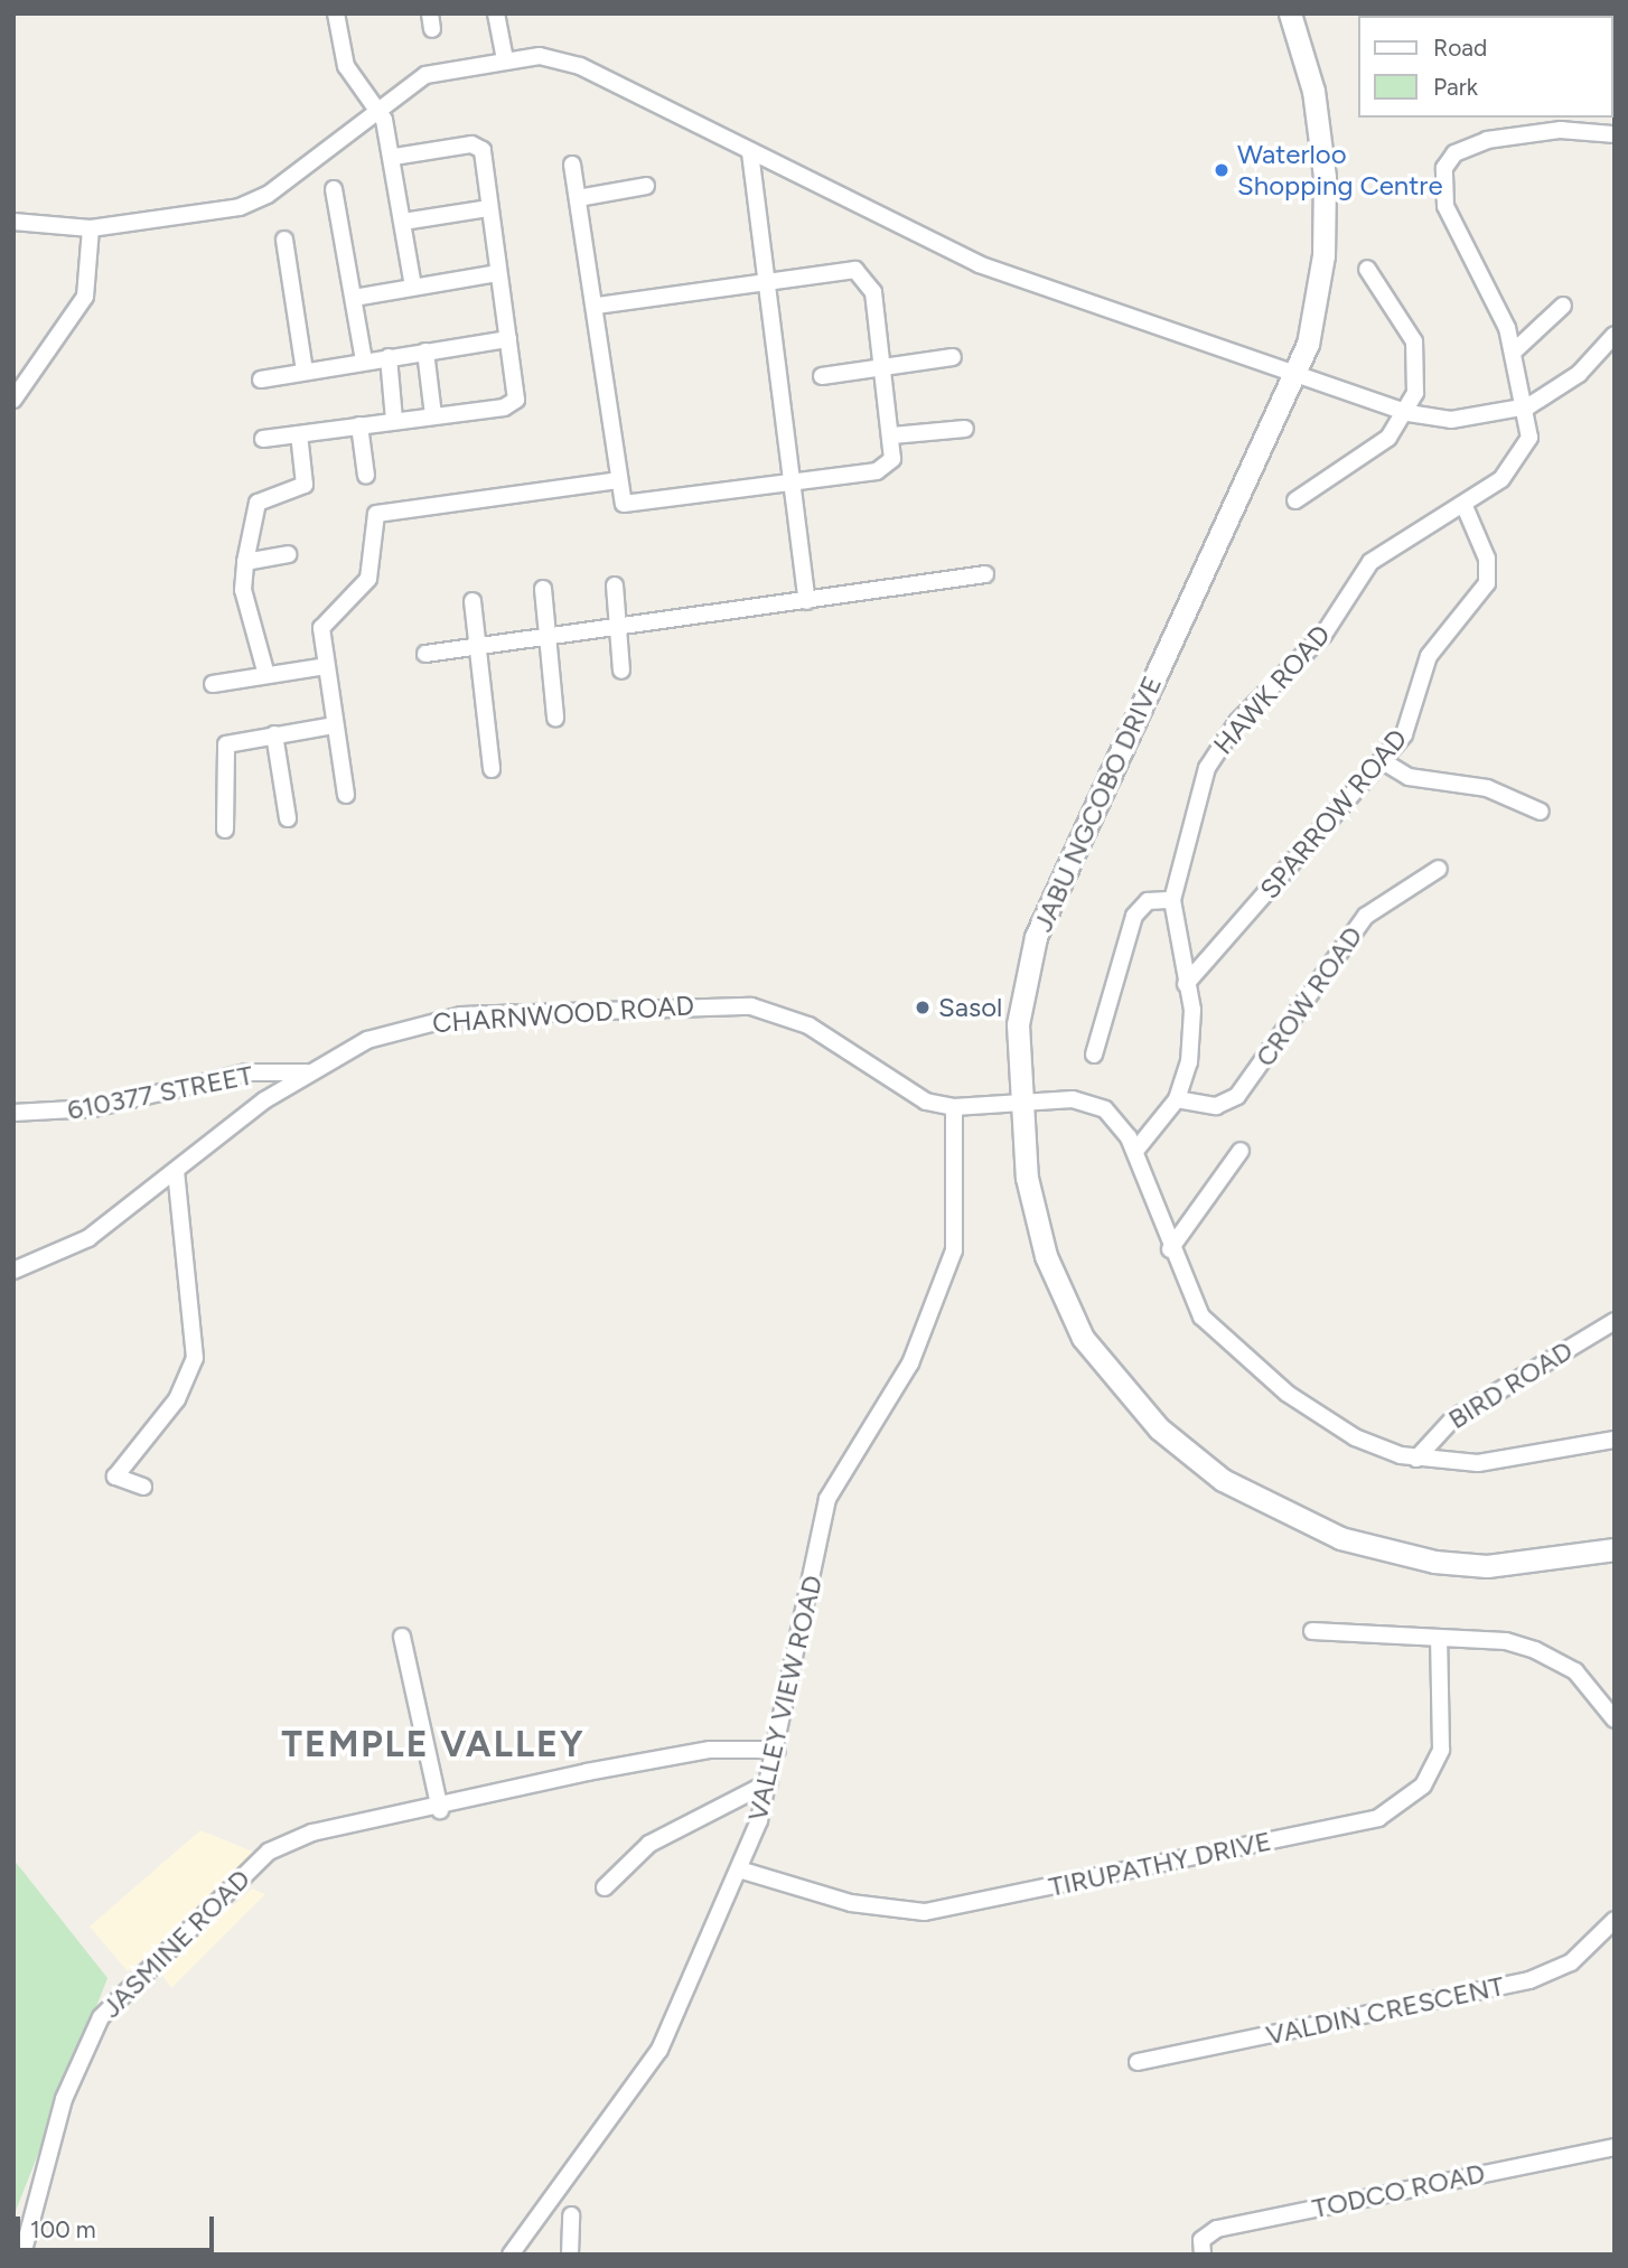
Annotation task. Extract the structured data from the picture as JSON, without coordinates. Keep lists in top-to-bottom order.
{
  "streets": {
    "main road": ["JABU NGCOBO DRIVE"],
    "street": [
      "HAWK ROAD",
      "SPARROW ROAD",
      "CROW ROAD",
      "CHARNWOOD ROAD",
      "610377 STREET",
      "BIRD ROAD",
      "VALLEY VIEW ROAD",
      "TIRUPATHY DRIVE",
      "JASMINE ROAD",
      "VALDIN CRESCENT",
      "TODCO ROAD"
    ]
  },
  "crossings": [
    ["HAWK ROAD", "SPARROW ROAD"],
    ["HAWK ROAD", "CROW ROAD"],
    ["HAWK ROAD", "CHARNWOOD ROAD"],
    ["JABU NGCOBO DRIVE", "CHARNWOOD ROAD"],
    ["CHARNWOOD ROAD", "610377 STREET"],
    ["CHARNWOOD ROAD", "BIRD ROAD"],
    ["CHARNWOOD ROAD", "VALLEY VIEW ROAD"],
    ["VALLEY VIEW ROAD", "TIRUPATHY DRIVE"],
    ["VALLEY VIEW ROAD", "JASMINE ROAD"]
  ],
  "districts": ["TEMPLE VALLEY"],
  "places": ["Waterloo Shopping Centre", "Sasol"],
  "legend": ["Road", "Park"],
  "scale_bar": "100 m"
}
